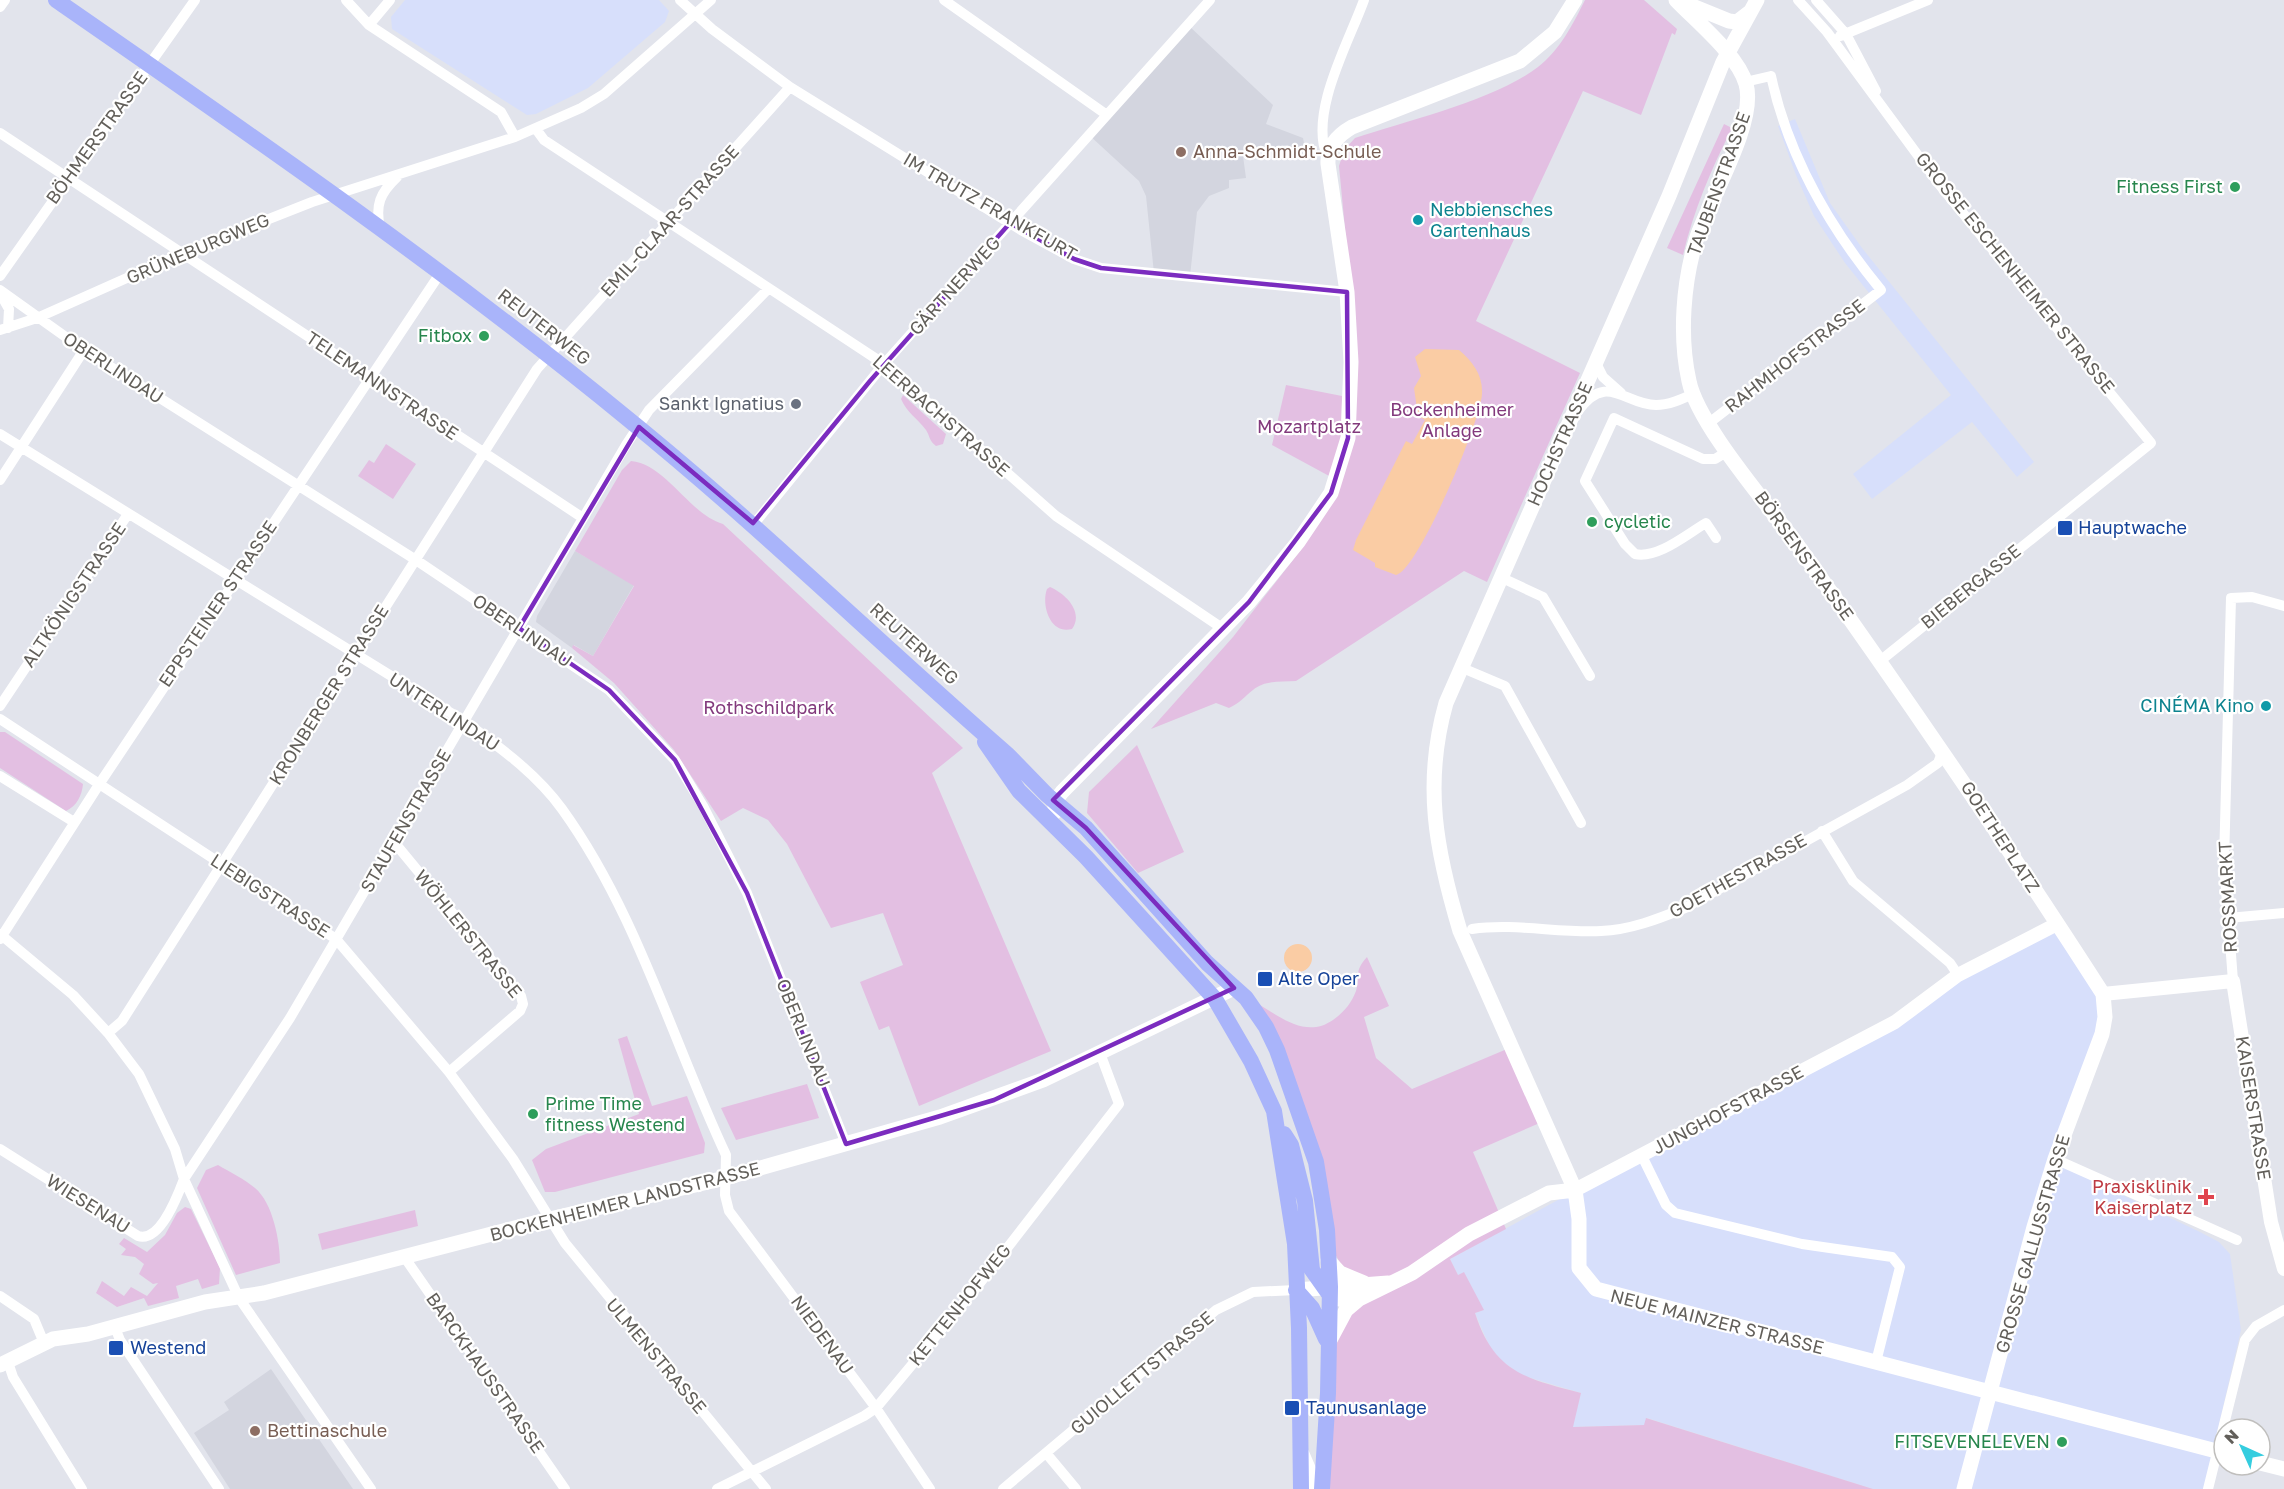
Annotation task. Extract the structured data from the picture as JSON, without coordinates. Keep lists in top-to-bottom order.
{
  "streets": {
    "main road": [
      "TAUBENSTRASSE",
      "REUTERWEG",
      "HOCHSTRASSE",
      "BÖRSENSTRASSE",
      "GOETHEPLATZ",
      "JUNGHOFSTRASSE",
      "BOCKENHEIMER LANDSTRASSE",
      "GROSSE GALLUSSTRASSE",
      "NEUE MAINZER STRASSE"
    ],
    "street": [
      "BÖHMERSTRASSE",
      "IM TRUTZ FRANKFURT",
      "EMIL-CLAAR-STRASSE",
      "GRÜNEBURGWEG",
      "GROSSE ESCHENHEIMER STRASSE",
      "GÄRTNERWEG",
      "RAHMHOFSTRASSE",
      "OBERLINDAU",
      "TELEMANNSTRASSE",
      "LEERBACHSTRASSE",
      "BIEBERGASSE",
      "ALTKÖNIGSTRASSE",
      "EPPSTEINER STRASSE",
      "KRONBERGER STRASSE",
      "UNTERLINDAU",
      "STAUFENSTRASSE",
      "GOETHESTRASSE",
      "LIEBIGSTRASSE",
      "ROSSMARKT",
      "WÖHLERSTRASSE",
      "KAISERSTRASSE",
      "WIESENAU",
      "KETTENHOFWEG",
      "NIEDENAU",
      "ULMENSTRASSE",
      "BARCKHAUSSTRASSE",
      "GUIOLLETTSTRASSE"
    ]
  },
  "crossings": [
    ["BÖHMERSTRASSE", "REUTERWEG"],
    ["BÖHMERSTRASSE", "TELEMANNSTRASSE"],
    ["TAUBENSTRASSE", "RAHMHOFSTRASSE"],
    ["TAUBENSTRASSE", "HOCHSTRASSE"],
    ["TAUBENSTRASSE", "BÖRSENSTRASSE"],
    ["IM TRUTZ FRANKFURT", "EMIL-CLAAR-STRASSE"],
    ["IM TRUTZ FRANKFURT", "GRÜNEBURGWEG"],
    ["IM TRUTZ FRANKFURT", "GÄRTNERWEG"],
    ["EMIL-CLAAR-STRASSE", "REUTERWEG"],
    ["EMIL-CLAAR-STRASSE", "LEERBACHSTRASSE"],
    ["EMIL-CLAAR-STRASSE", "KRONBERGER STRASSE"],
    ["GRÜNEBURGWEG", "REUTERWEG"],
    ["GRÜNEBURGWEG", "OBERLINDAU"],
    ["GRÜNEBURGWEG", "TELEMANNSTRASSE"],
    ["GRÜNEBURGWEG", "LEERBACHSTRASSE"],
    ["GROSSE ESCHENHEIMER STRASSE", "BIEBERGASSE"],
    ["GÄRTNERWEG", "REUTERWEG"],
    ["GÄRTNERWEG", "LEERBACHSTRASSE"],
    ["REUTERWEG", "EPPSTEINER STRASSE"],
    ["REUTERWEG", "KRONBERGER STRASSE"],
    ["REUTERWEG", "STAUFENSTRASSE"],
    ["RAHMHOFSTRASSE", "BÖRSENSTRASSE"],
    ["OBERLINDAU", "EPPSTEINER STRASSE"],
    ["OBERLINDAU", "KRONBERGER STRASSE"],
    ["OBERLINDAU", "STAUFENSTRASSE"],
    ["OBERLINDAU", "BOCKENHEIMER LANDSTRASSE"],
    ["TELEMANNSTRASSE", "EPPSTEINER STRASSE"],
    ["TELEMANNSTRASSE", "KRONBERGER STRASSE"],
    ["TELEMANNSTRASSE", "STAUFENSTRASSE"],
    ["LEERBACHSTRASSE", "STAUFENSTRASSE"],
    ["HOCHSTRASSE", "NEUE MAINZER STRASSE"],
    ["BÖRSENSTRASSE", "BIEBERGASSE"],
    ["BÖRSENSTRASSE", "GOETHEPLATZ"],
    ["BÖRSENSTRASSE", "GOETHESTRASSE"],
    ["ALTKÖNIGSTRASSE", "UNTERLINDAU"],
    ["EPPSTEINER STRASSE", "UNTERLINDAU"],
    ["EPPSTEINER STRASSE", "LIEBIGSTRASSE"],
    ["KRONBERGER STRASSE", "UNTERLINDAU"],
    ["KRONBERGER STRASSE", "LIEBIGSTRASSE"],
    ["UNTERLINDAU", "STAUFENSTRASSE"],
    ["UNTERLINDAU", "BOCKENHEIMER LANDSTRASSE"],
    ["UNTERLINDAU", "NIEDENAU"],
    ["STAUFENSTRASSE", "LIEBIGSTRASSE"],
    ["STAUFENSTRASSE", "WÖHLERSTRASSE"],
    ["STAUFENSTRASSE", "WIESENAU"],
    ["GOETHEPLATZ", "GOETHESTRASSE"],
    ["GOETHEPLATZ", "JUNGHOFSTRASSE"],
    ["LIEBIGSTRASSE", "WÖHLERSTRASSE"],
    ["LIEBIGSTRASSE", "BOCKENHEIMER LANDSTRASSE"],
    ["LIEBIGSTRASSE", "ULMENSTRASSE"],
    ["ROSSMARKT", "KAISERSTRASSE"],
    ["JUNGHOFSTRASSE", "NEUE MAINZER STRASSE"],
    ["BOCKENHEIMER LANDSTRASSE", "KETTENHOFWEG"],
    ["BOCKENHEIMER LANDSTRASSE", "NIEDENAU"],
    ["BOCKENHEIMER LANDSTRASSE", "ULMENSTRASSE"],
    ["BOCKENHEIMER LANDSTRASSE", "BARCKHAUSSTRASSE"],
    ["GROSSE GALLUSSTRASSE", "NEUE MAINZER STRASSE"],
    ["KETTENHOFWEG", "NIEDENAU"],
    ["KETTENHOFWEG", "ULMENSTRASSE"]
  ],
  "parks": ["Bockenheimer Anlage", "Mozartplatz", "Rothschildpark"],
  "places": {
    "other": [
      "Anna-Schmidt-Schule",
      "Fitness First",
      "Nebbiensches Gartenhaus",
      "Fitbox",
      "Sankt Ignatius",
      "cycletic",
      "CINÉMA Kino",
      "Prime Time fitness Westend",
      "Bettinaschule",
      "FITSEVENELEVEN"
    ],
    "transit": [
      "Hauptwache",
      "Alte Oper",
      "Westend",
      "Taunusanlage"
    ],
    "health": ["Praxisklinik Kaiserplatz"]
  },
  "north": "top left"
}
